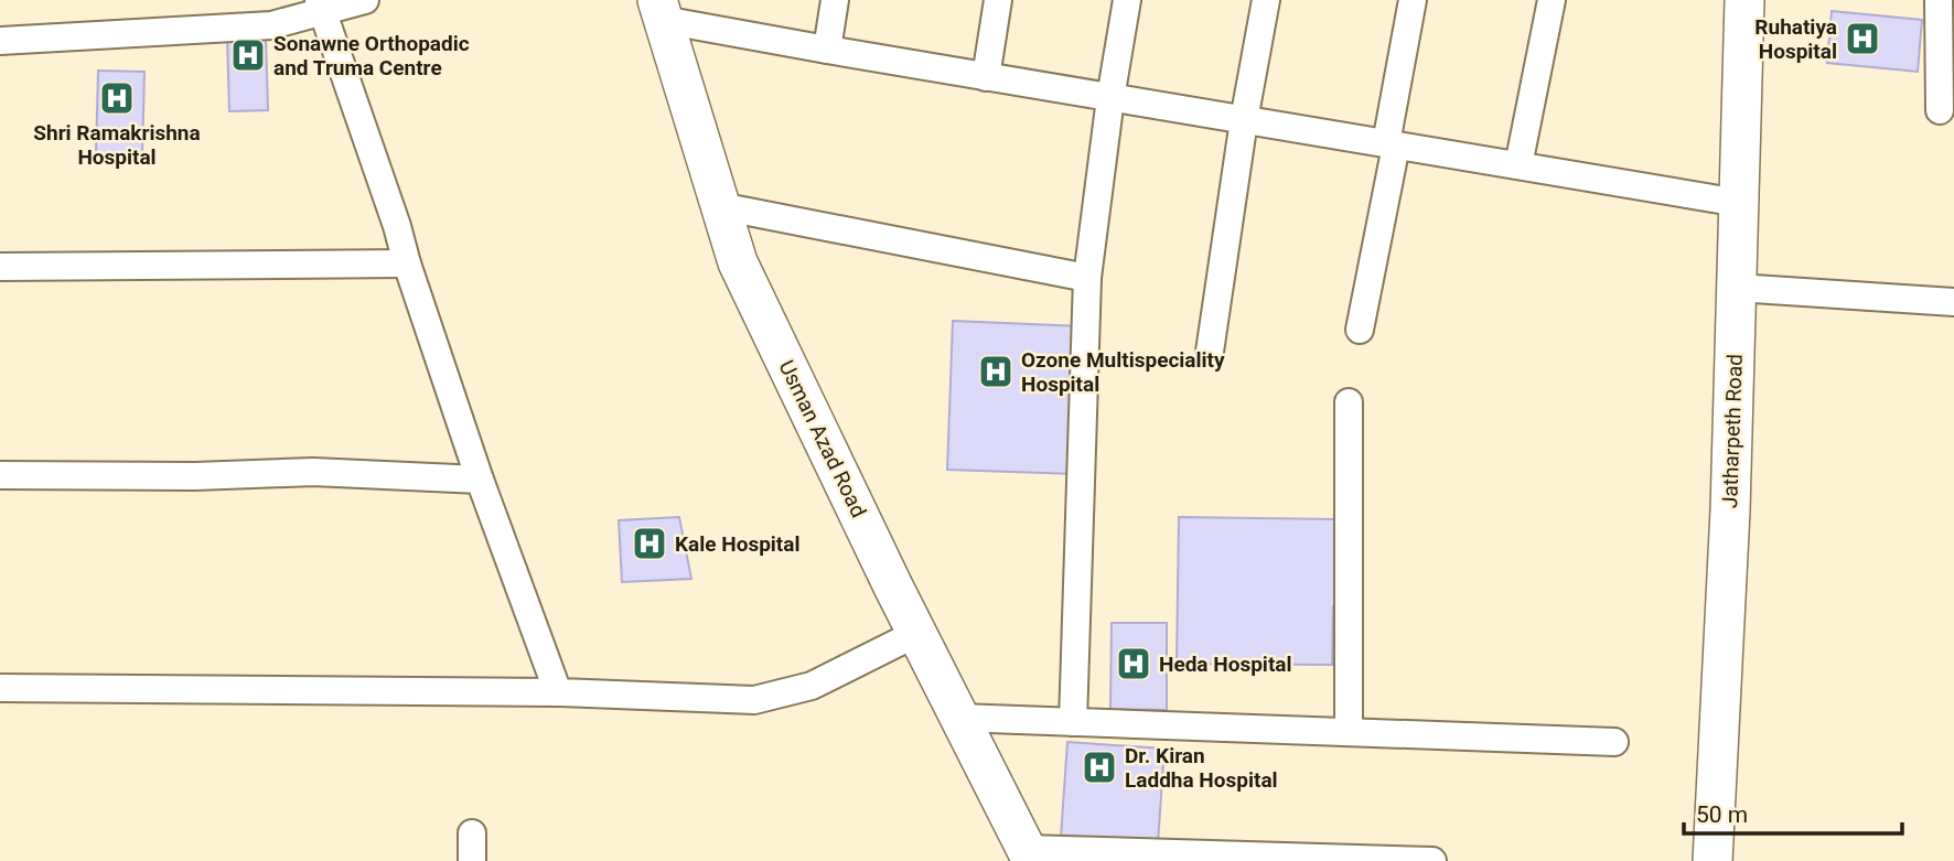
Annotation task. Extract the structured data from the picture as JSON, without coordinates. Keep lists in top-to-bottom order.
{
  "streets": {
    "main road": ["Jatharpeth Road", "Usman Azad Road"]
  },
  "places": {
    "hospital": [
      "Ruhatiya Hospital",
      "Sonawne Orthopadic and Truma Centre",
      "Shri Ramakrishna Hospital",
      "Ozone Multispeciality Hospital",
      "Kale Hospital",
      "Heda Hospital",
      "Dr. Kiran Laddha Hospital"
    ]
  },
  "scale_bar": "50 m"
}
